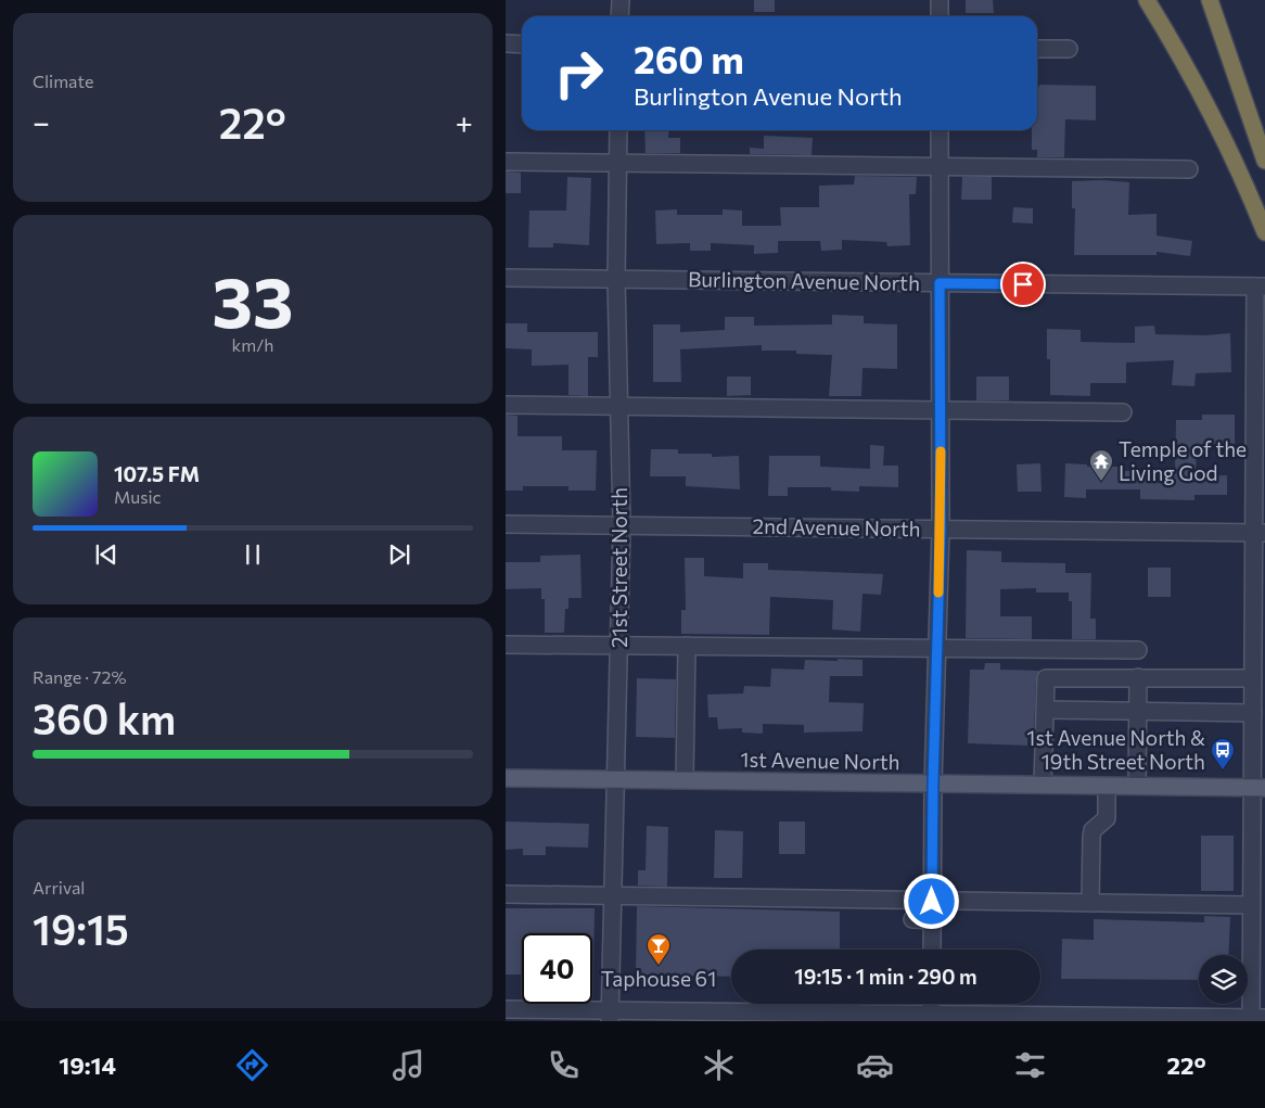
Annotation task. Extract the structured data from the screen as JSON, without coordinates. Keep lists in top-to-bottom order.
{
  "streets": {
    "main road": ["1st Avenue North"],
    "street": ["Burlington Avenue North", "2nd Avenue North", "21st Street North"]
  },
  "crossings": [
    ["Burlington Avenue North", "21st Street North"],
    ["2nd Avenue North", "21st Street North"],
    ["21st Street North", "1st Avenue North"]
  ],
  "places": {
    "temple": ["Temple of the Living God"],
    "bus stop": ["1st Avenue North & 19th Street North"],
    "bar": ["Taphouse 61"]
  },
  "page": {
    "tile": [
      "Climate",
      ["33", "km/h"],
      ["Range · 72%", "360 km"],
      ["Arrival", "19:15"]
    ],
    "turn": ["260 m", "Burlington Avenue North"],
    "heat": ["−", "22°", "+"],
    "song": ["107.5 FM", "Music"],
    "limit": "40",
    "trip": "19:15 · 1 min · 290 m",
    "tabs": ["19:14", "22°"]
  }
}
